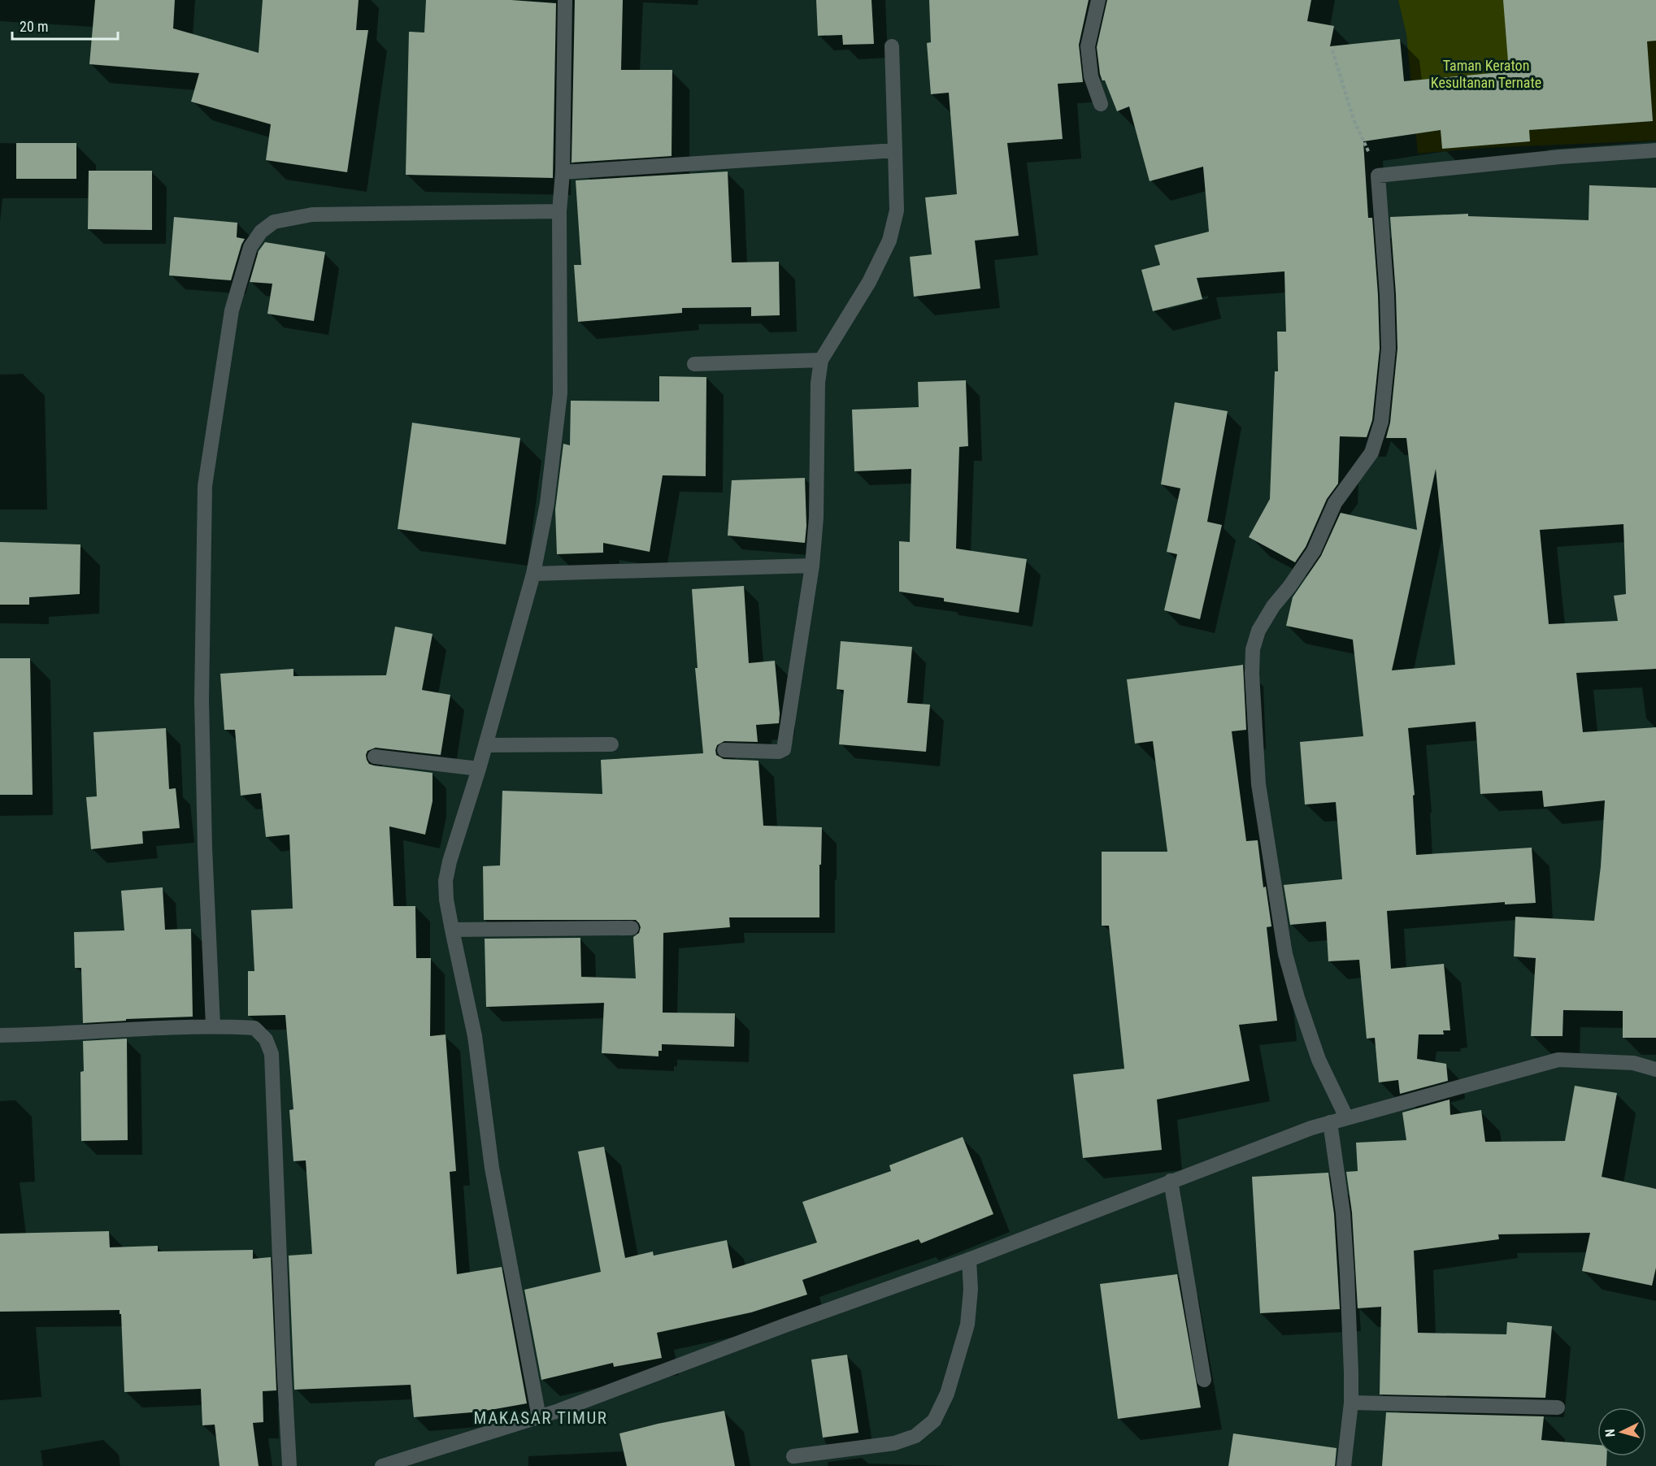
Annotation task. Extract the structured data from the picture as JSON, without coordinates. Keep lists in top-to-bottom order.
{
  "districts": ["MAKASAR TIMUR"],
  "parks": ["Taman Keraton Kesultanan Ternate"],
  "scale_bar": "20 m",
  "north": "left"
}
